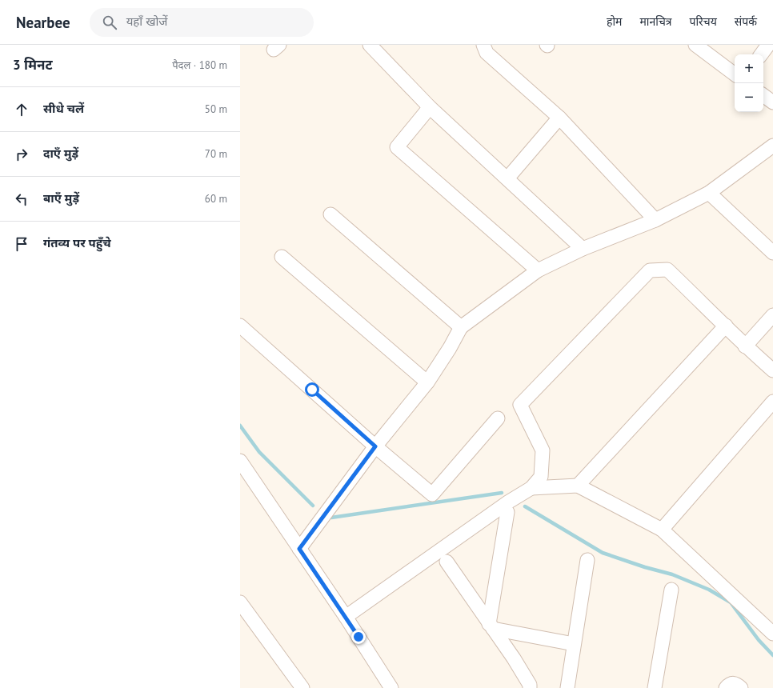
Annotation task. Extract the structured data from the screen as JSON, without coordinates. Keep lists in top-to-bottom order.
{
  "page": {
    "header": "Nearbee",
    "search": "यहाँ खोजें",
    "nav": [
      "होम",
      "मानचित्र",
      "परिचय",
      "संपर्क"
    ],
    "heading": ["3 मिनट", "पैदल · 180 m"],
    "map_buttons": ["+", "−"],
    "list": [
      ["सीधे चलें", "50 m"],
      ["दाएँ मुड़ें", "70 m"],
      ["बाएँ मुड़ें", "60 m"],
      "गंतव्य पर पहुँचे"
    ]
  }
}
